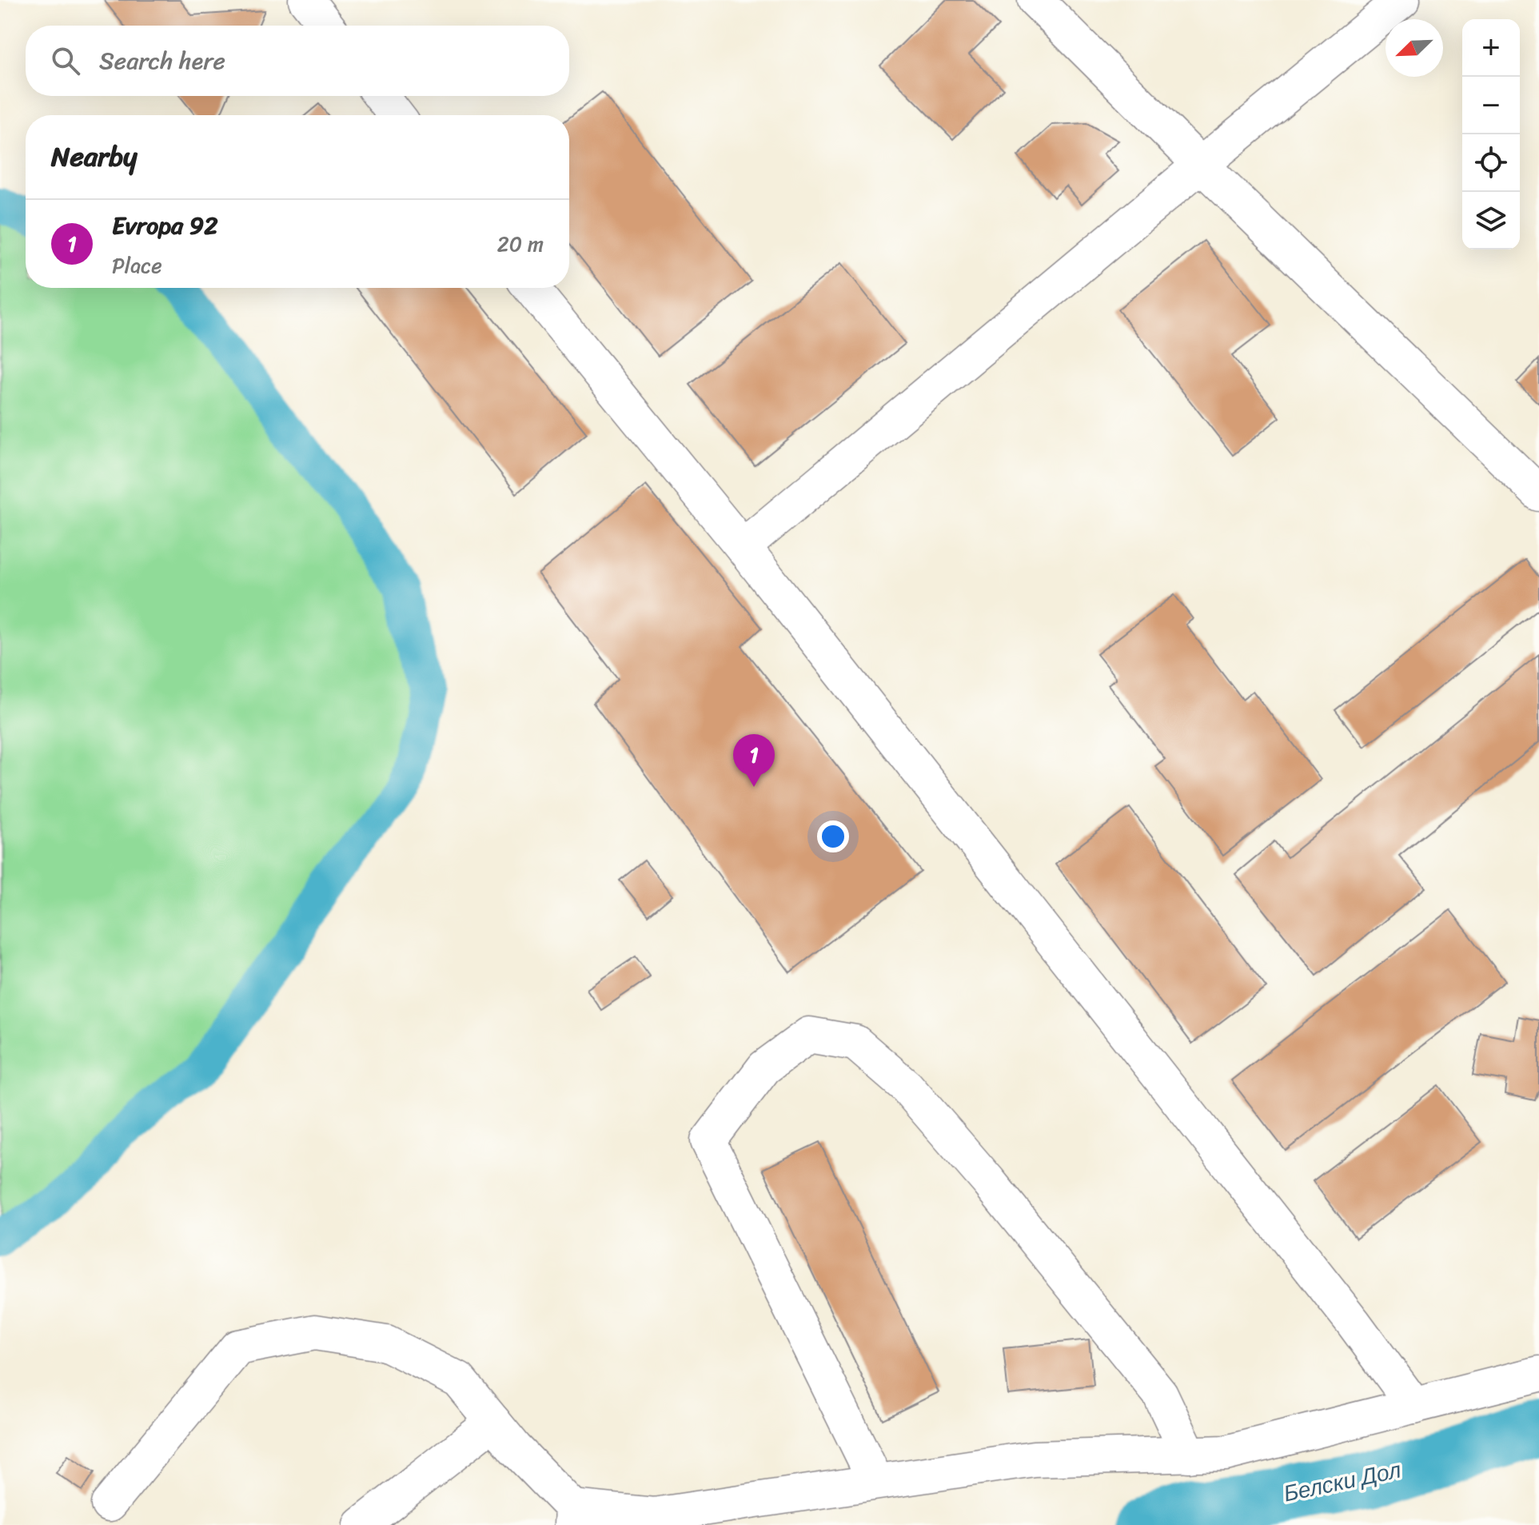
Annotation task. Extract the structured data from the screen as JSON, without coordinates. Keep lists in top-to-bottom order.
{
  "water": ["Белски Дол"],
  "north": "bottom left",
  "page": {
    "map_buttons": ["+", "−"],
    "search": "Search here",
    "heading": "Nearby",
    "list": [
      {
        "mark": "1",
        "name": "Evropa 92",
        "note": "Place",
        "value": "20 m"
      }
    ],
    "pins": "1"
  }
}
